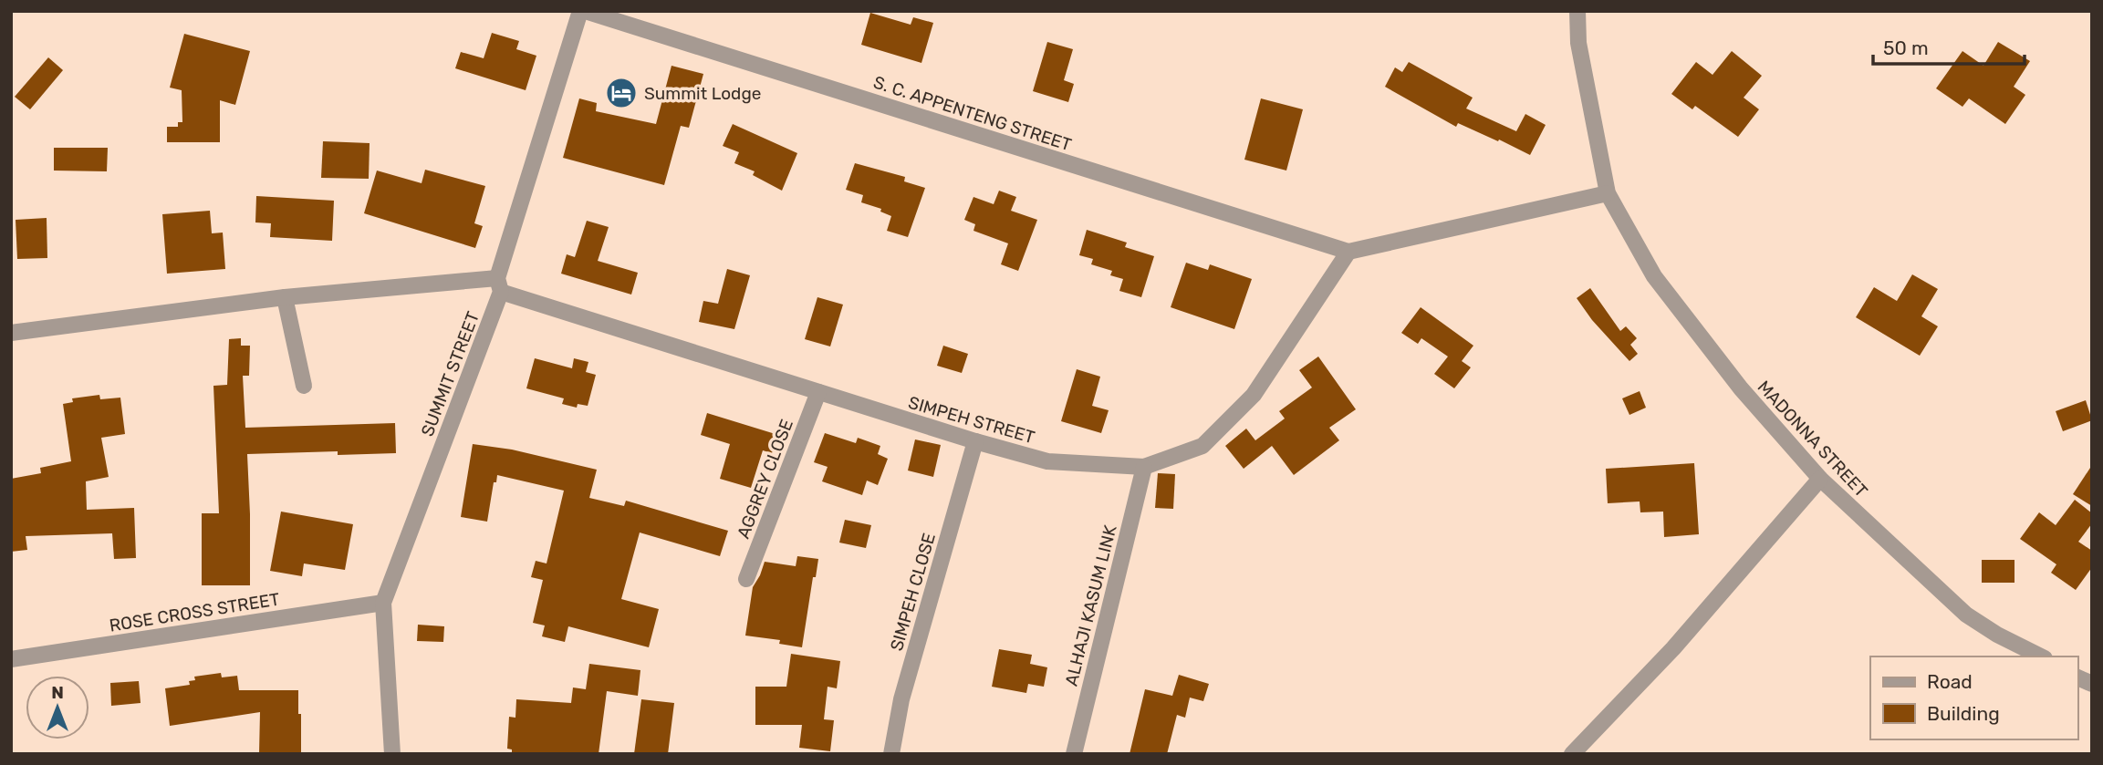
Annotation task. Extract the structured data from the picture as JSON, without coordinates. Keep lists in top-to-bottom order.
{
  "streets": {
    "street": [
      "S. C. APPENTENG STREET",
      "SUMMIT STREET",
      "SIMPEH STREET",
      "MADONNA STREET",
      "AGGREY CLOSE",
      "SIMPEH CLOSE",
      "ALHAJI KASUM LINK",
      "ROSE CROSS STREET"
    ]
  },
  "crossings": [
    ["S. C. APPENTENG STREET", "SIMPEH STREET"],
    ["SUMMIT STREET", "SIMPEH STREET"],
    ["SUMMIT STREET", "ROSE CROSS STREET"],
    ["SIMPEH STREET", "AGGREY CLOSE"],
    ["SIMPEH STREET", "SIMPEH CLOSE"],
    ["SIMPEH STREET", "ALHAJI KASUM LINK"]
  ],
  "places": {
    "hotel": ["Summit Lodge"]
  },
  "legend": ["Road", "Building"],
  "scale_bar": "50 m",
  "north": "top"
}
